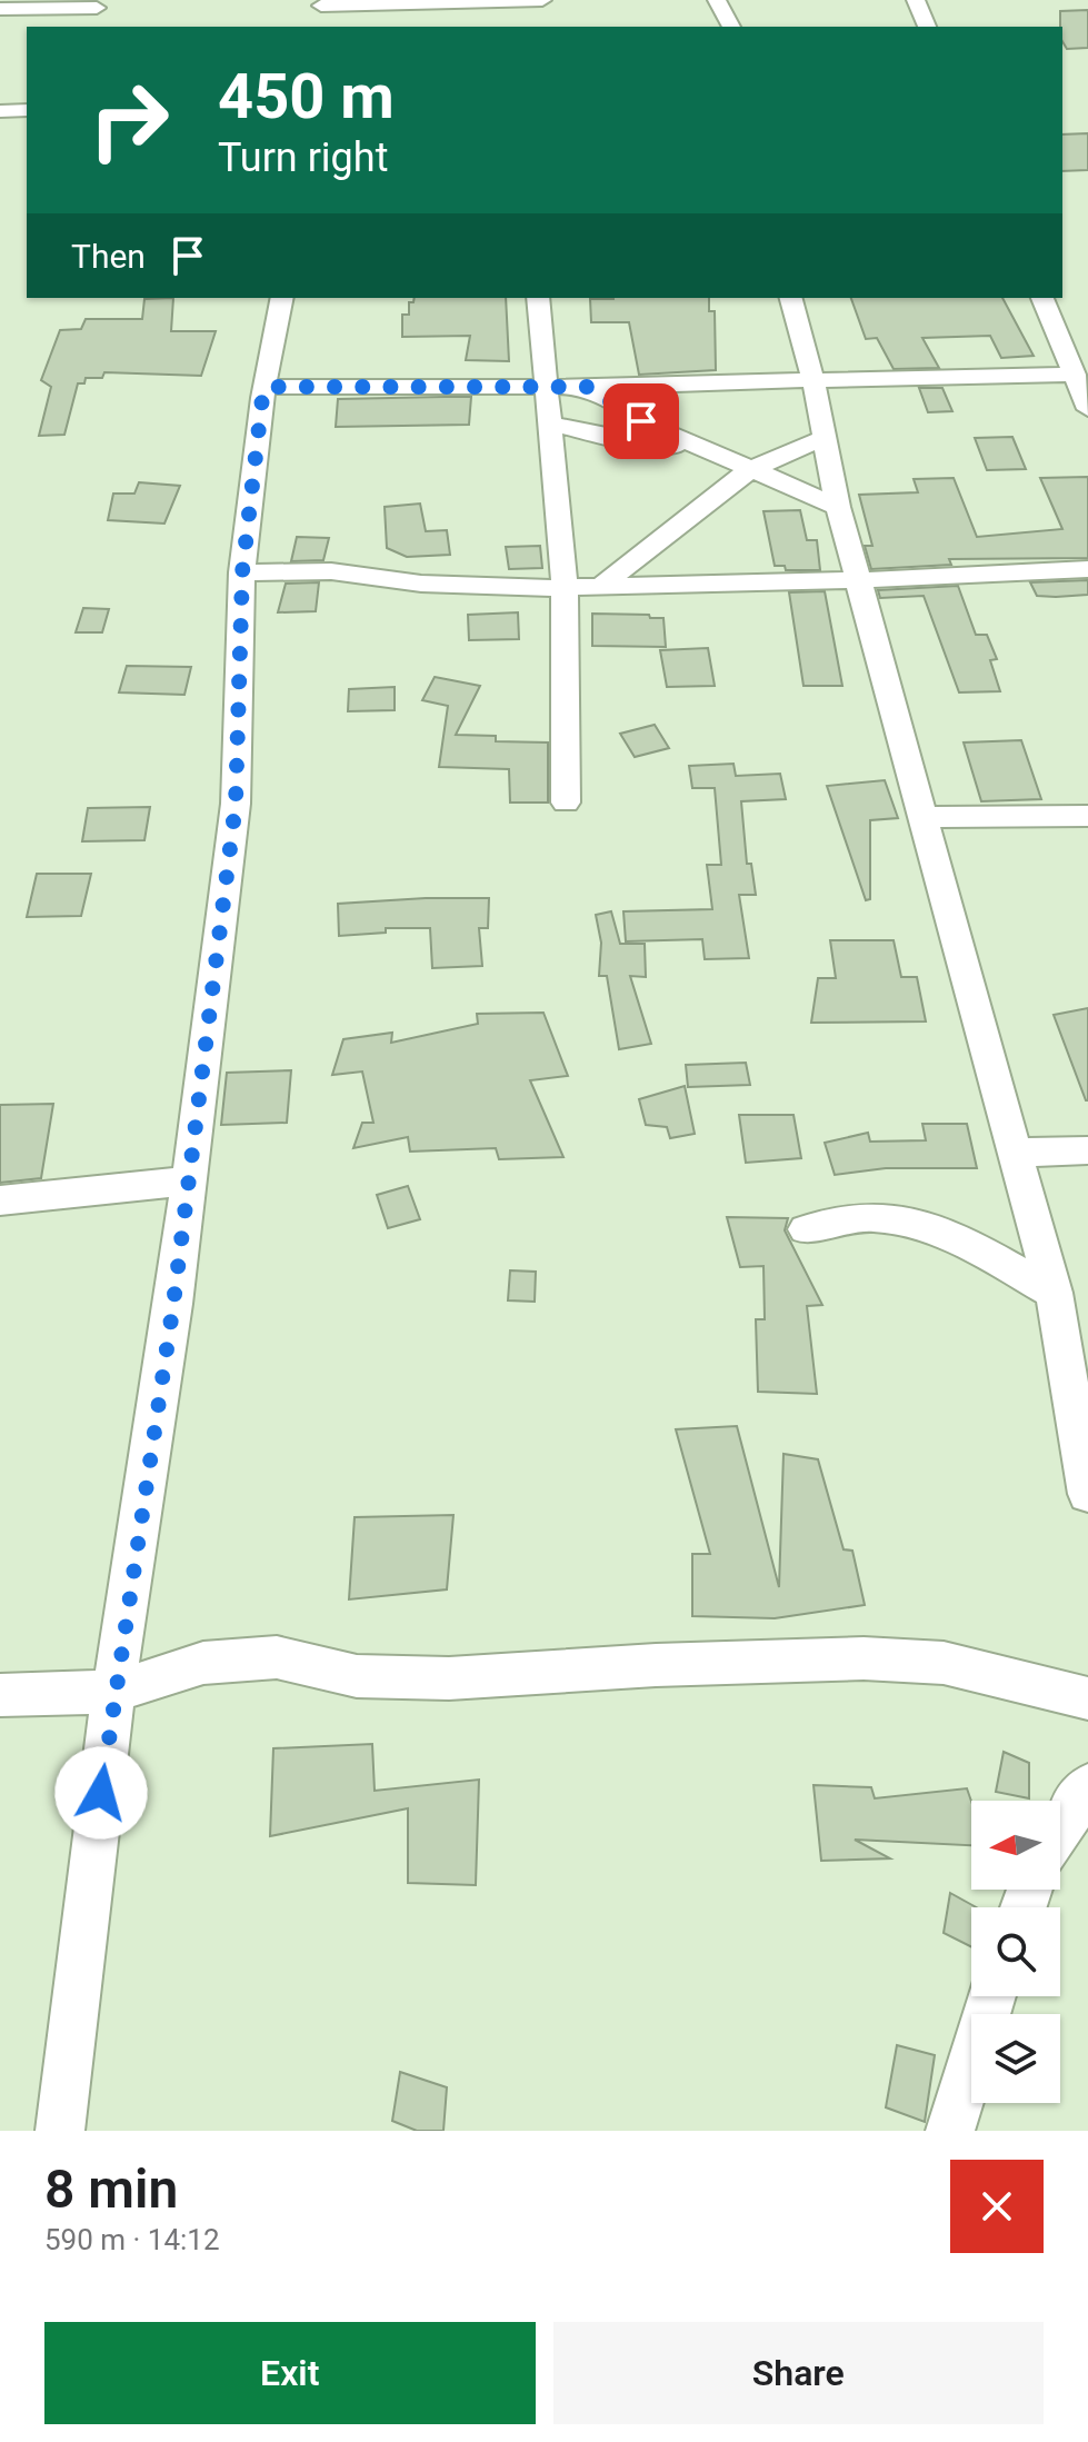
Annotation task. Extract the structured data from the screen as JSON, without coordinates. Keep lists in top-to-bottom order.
{
  "north": "left",
  "page": {
    "turn": ["450 m", "Turn right"],
    "then": "Then",
    "heading": ["8 min", "590 m · 14:12"],
    "buttons": ["Exit", "Share"]
  }
}
